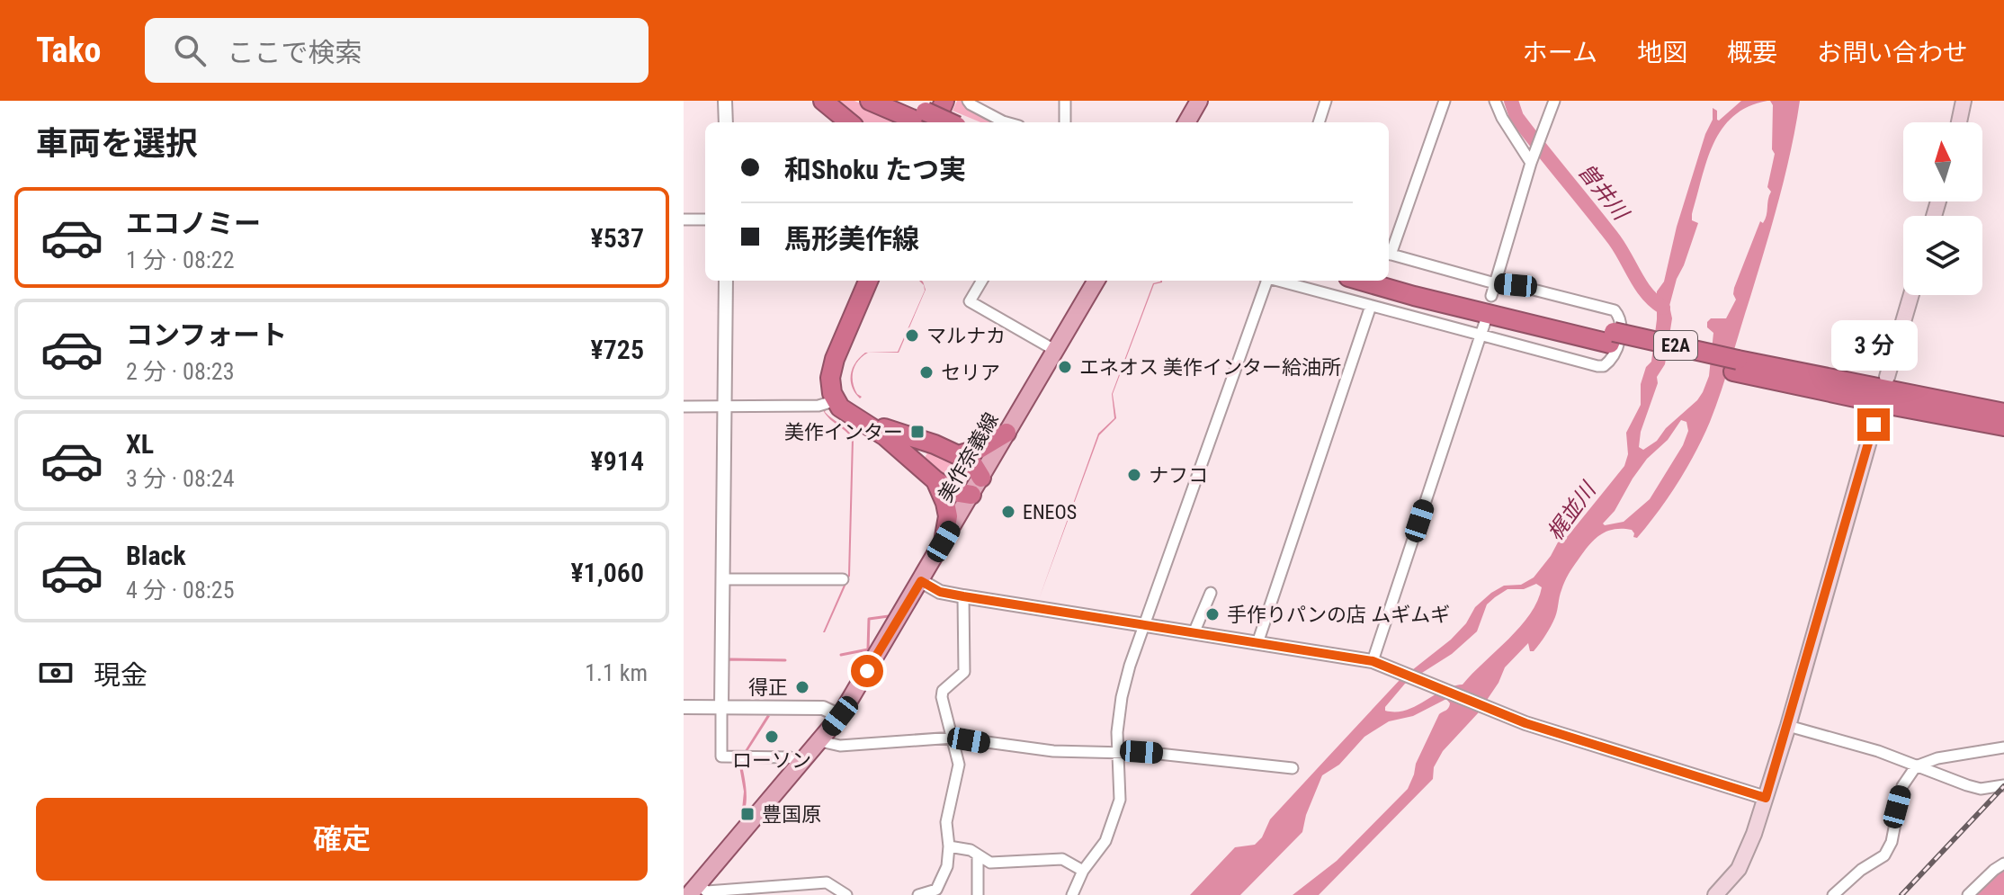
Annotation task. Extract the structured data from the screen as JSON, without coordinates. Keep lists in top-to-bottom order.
{
  "streets": {
    "highway": ["E2A"],
    "main road": ["美作奈義線"]
  },
  "water": ["曽井川", "梶並川"],
  "places": {
    "other": [
      "マルナカ",
      "エネオス 美作インター給油所",
      "セリア",
      "ナフコ",
      "ENEOS",
      "手作りパンの店 ムギムギ",
      "得正",
      "ローソン"
    ],
    "transit": ["美作インター", "豊国原"]
  },
  "north": "top",
  "page": {
    "header": "Tako",
    "search": "ここで検索",
    "nav": [
      "ホーム",
      "地図",
      "概要",
      "お問い合わせ"
    ],
    "heading": "車両を選択",
    "banner": ["和Shoku たつ実", "馬形美作線"],
    "list": [
      {
        "name": "エコノミー",
        "note": "1 分 · 08:22",
        "value": "¥537"
      },
      {
        "name": "コンフォート",
        "note": "2 分 · 08:23",
        "value": "¥725"
      },
      {
        "name": "XL",
        "note": "3 分 · 08:24",
        "value": "¥914"
      },
      {
        "name": "Black",
        "note": "4 分 · 08:25",
        "value": "¥1,060"
      }
    ],
    "bubble": "3 分",
    "pay": ["現金", "1.1 km"],
    "buttons": "確定"
  }
}
